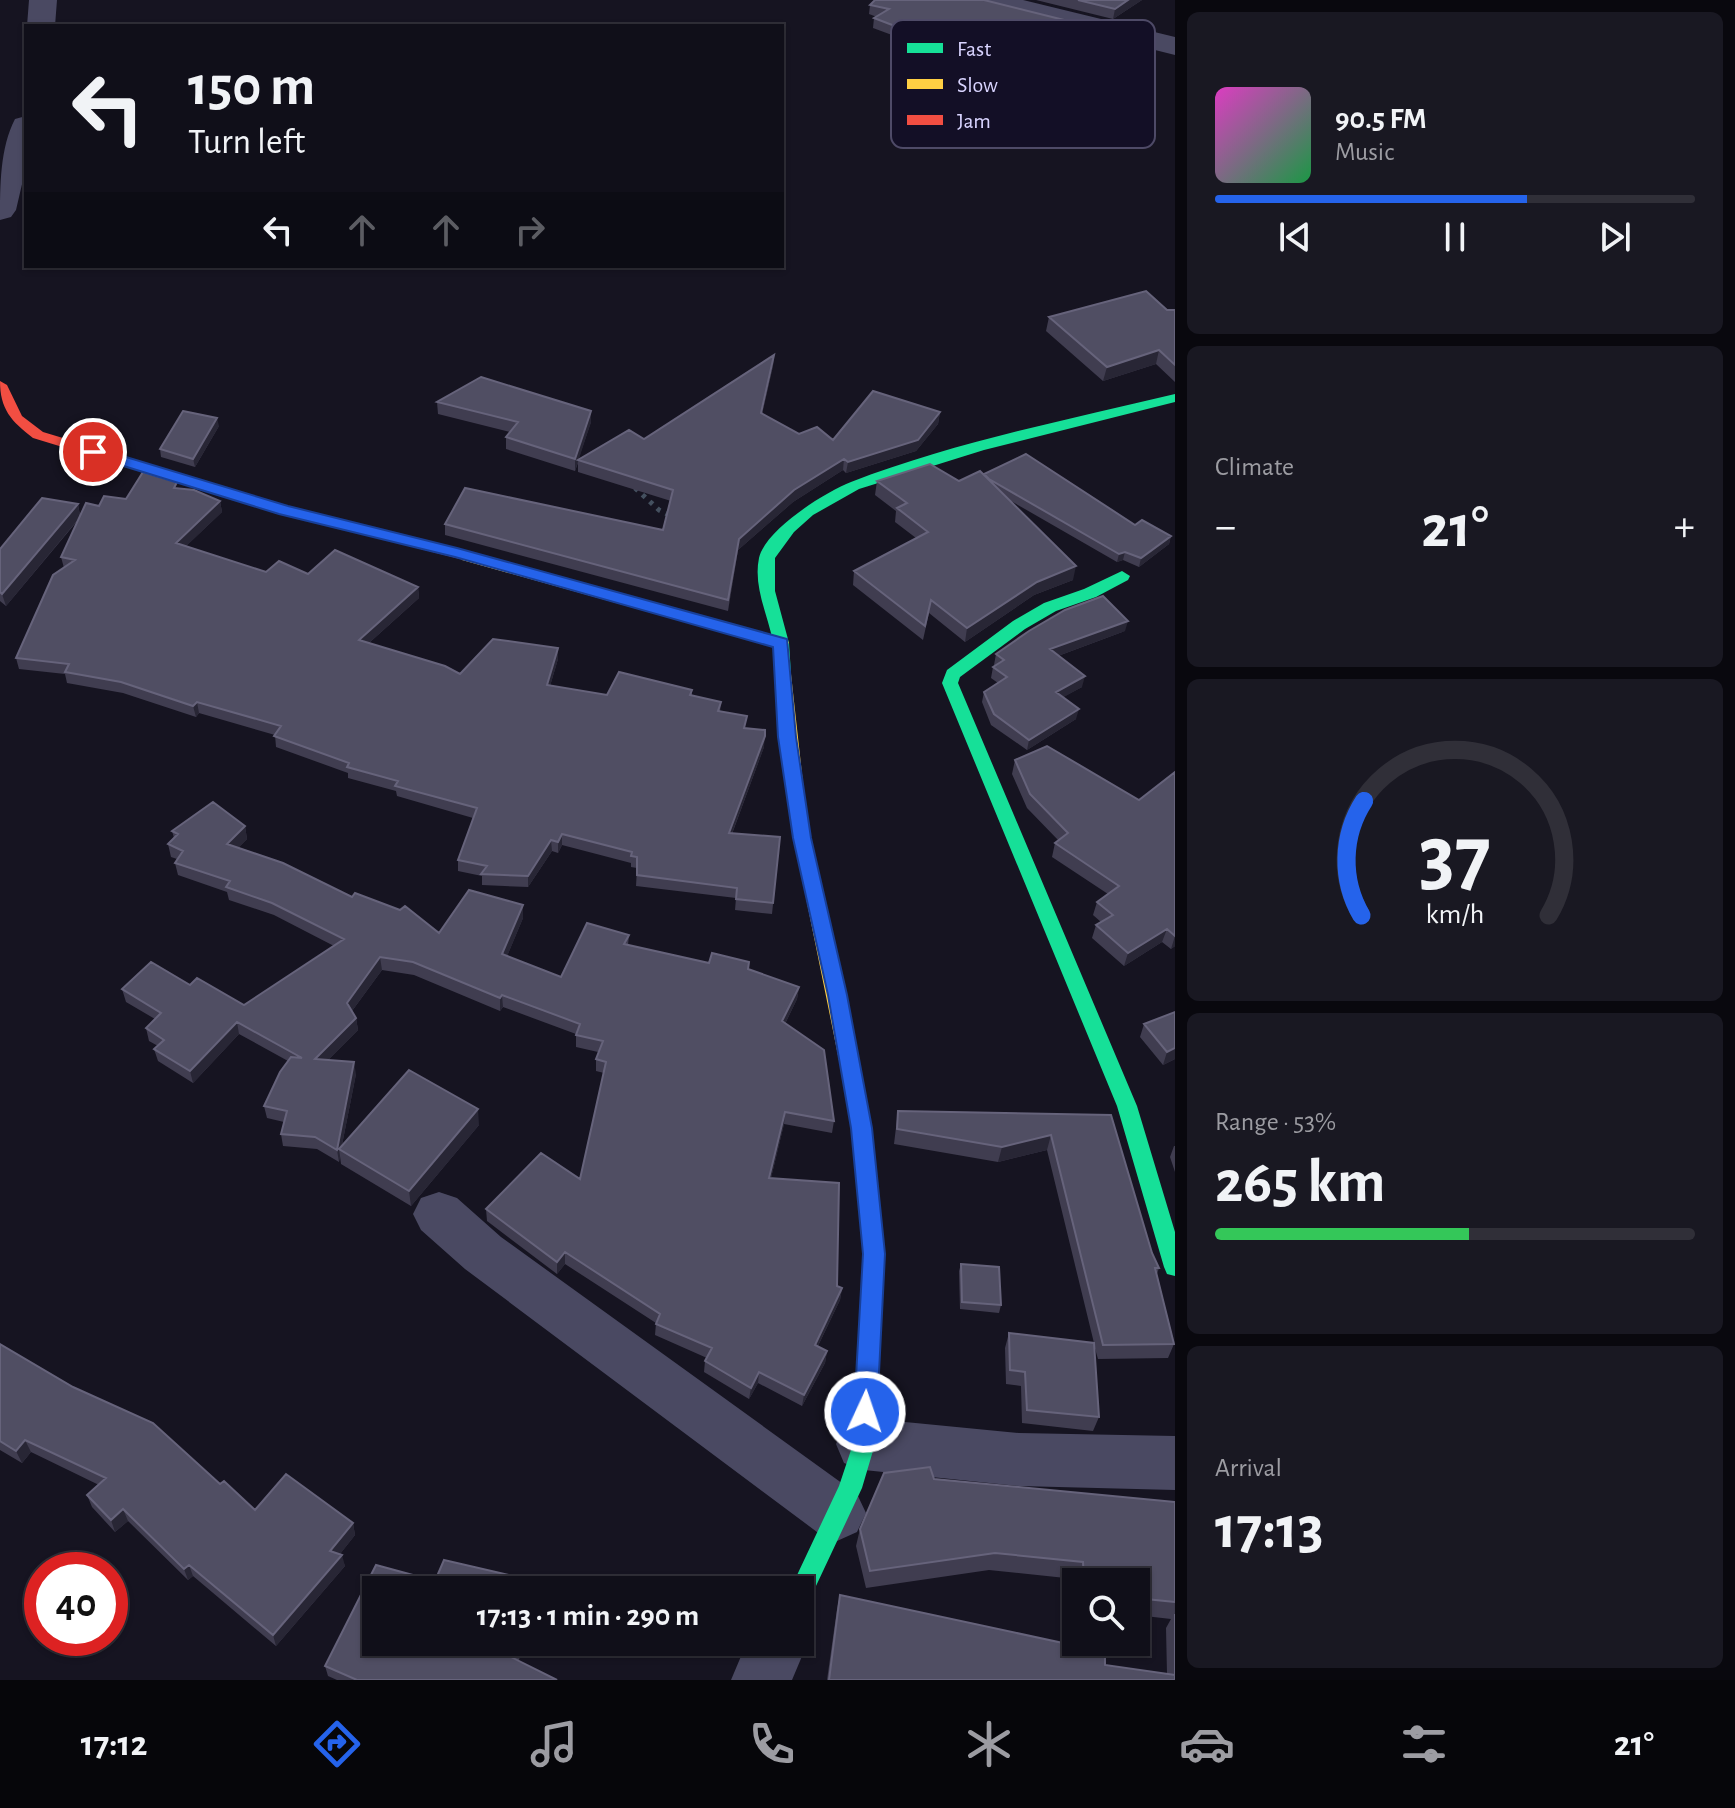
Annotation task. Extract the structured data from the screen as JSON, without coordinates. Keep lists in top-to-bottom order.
{
  "legend": ["Fast", "Slow", "Jam"],
  "page": {
    "turn": ["150 m", "Turn left"],
    "song": ["90.5 FM", "Music"],
    "tile": [
      "Climate",
      ["Range · 53%", "265 km"],
      ["Arrival", "17:13"]
    ],
    "heat": ["−", "21°", "+"],
    "limit": "40",
    "trip": "17:13 · 1 min · 290 m",
    "tabs": ["17:12", "21°"],
    "gauge": ["37", "km/h"]
  }
}
